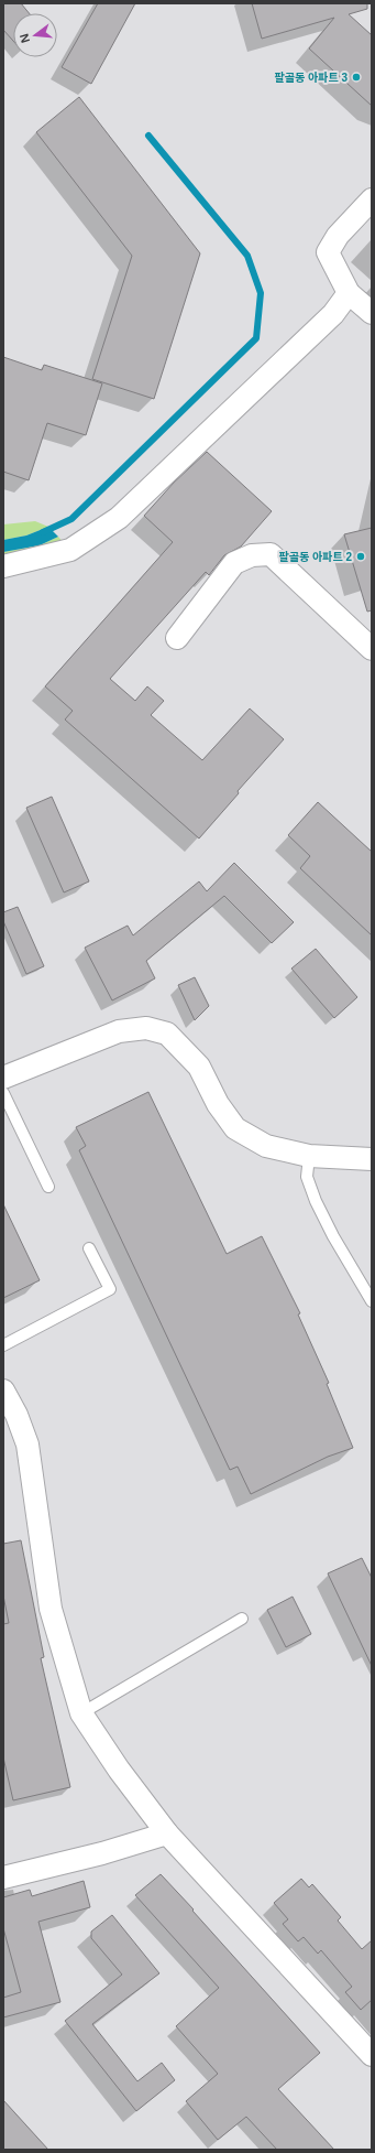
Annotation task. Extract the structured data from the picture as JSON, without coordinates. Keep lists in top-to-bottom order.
{
  "places": ["팔골동 아파트 3", "팔골동 아파트 2"],
  "north": "left"
}
